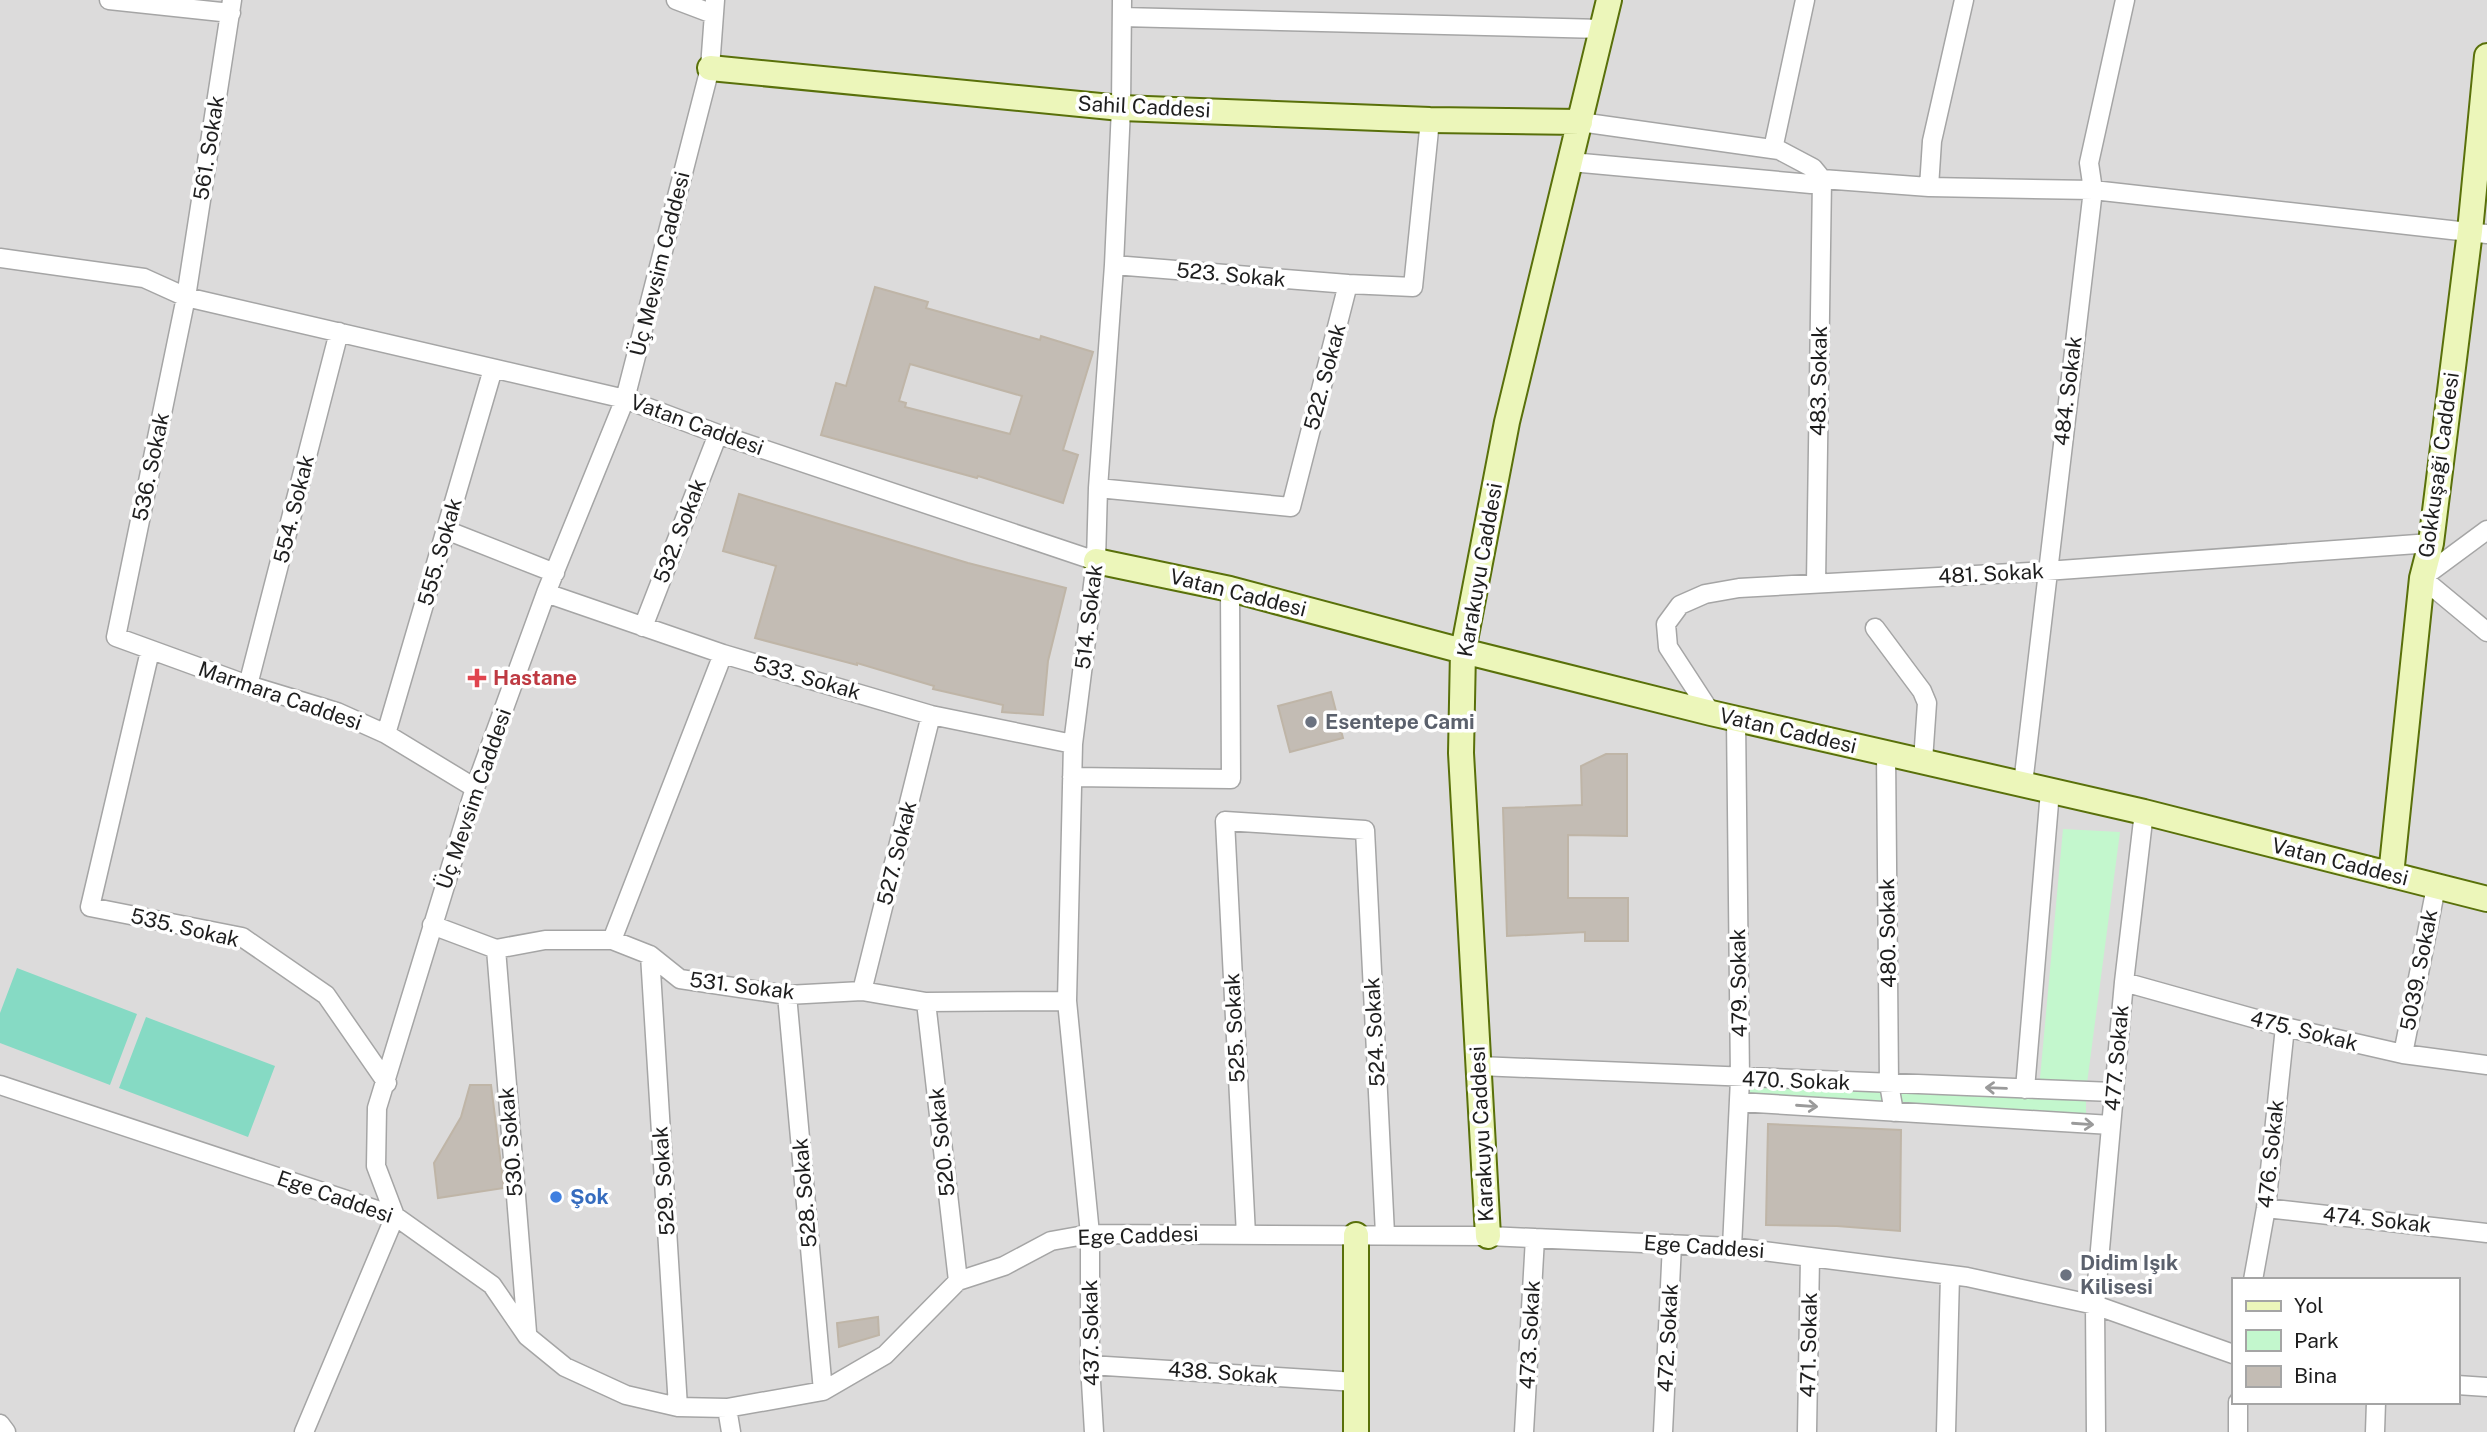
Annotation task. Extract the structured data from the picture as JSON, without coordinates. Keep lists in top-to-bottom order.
{
  "streets": {
    "street": [
      "Sahil Caddesi",
      "561. Sokak",
      "Üç Mevsim Caddesi",
      "523. Sokak",
      "522. Sokak",
      "483. Sokak",
      "484. Sokak",
      "Vatan Caddesi",
      "Gokkuşaği Caddesi",
      "536. Sokak",
      "554. Sokak",
      "532. Sokak",
      "555. Sokak",
      "Karakuyu Caddesi",
      "481. Sokak",
      "514. Sokak",
      "533. Sokak",
      "Marmara Caddesi",
      "527. Sokak",
      "535. Sokak",
      "480. Sokak",
      "5039. Sokak",
      "479. Sokak",
      "531. Sokak",
      "525. Sokak",
      "475. Sokak",
      "524. Sokak",
      "477. Sokak",
      "470. Sokak",
      "530. Sokak",
      "520. Sokak",
      "476. Sokak",
      "529. Sokak",
      "528. Sokak",
      "Ege Caddesi",
      "474. Sokak",
      "437. Sokak",
      "473. Sokak",
      "472. Sokak",
      "471. Sokak",
      "438. Sokak"
    ]
  },
  "crossings": [
    ["Sahil Caddesi", "Üç Mevsim Caddesi"],
    ["Sahil Caddesi", "Karakuyu Caddesi"],
    ["Sahil Caddesi", "514. Sokak"],
    ["561. Sokak", "Vatan Caddesi"],
    ["561. Sokak", "536. Sokak"],
    ["Üç Mevsim Caddesi", "Vatan Caddesi"],
    ["Üç Mevsim Caddesi", "533. Sokak"],
    ["Üç Mevsim Caddesi", "Marmara Caddesi"],
    ["Üç Mevsim Caddesi", "535. Sokak"],
    ["Üç Mevsim Caddesi", "531. Sokak"],
    ["Üç Mevsim Caddesi", "Ege Caddesi"],
    ["523. Sokak", "522. Sokak"],
    ["523. Sokak", "514. Sokak"],
    ["522. Sokak", "514. Sokak"],
    ["483. Sokak", "481. Sokak"],
    ["484. Sokak", "Vatan Caddesi"],
    ["484. Sokak", "481. Sokak"],
    ["Vatan Caddesi", "Gokkuşaği Caddesi"],
    ["Vatan Caddesi", "536. Sokak"],
    ["Vatan Caddesi", "554. Sokak"],
    ["Vatan Caddesi", "532. Sokak"],
    ["Vatan Caddesi", "555. Sokak"],
    ["Vatan Caddesi", "Karakuyu Caddesi"],
    ["Vatan Caddesi", "481. Sokak"],
    ["Vatan Caddesi", "514. Sokak"],
    ["Vatan Caddesi", "480. Sokak"],
    ["Vatan Caddesi", "5039. Sokak"],
    ["Vatan Caddesi", "479. Sokak"],
    ["Vatan Caddesi", "477. Sokak"],
    ["Gokkuşaği Caddesi", "481. Sokak"],
    ["536. Sokak", "Marmara Caddesi"],
    ["554. Sokak", "Marmara Caddesi"],
    ["532. Sokak", "533. Sokak"],
    ["555. Sokak", "Marmara Caddesi"],
    ["Karakuyu Caddesi", "470. Sokak"],
    ["Karakuyu Caddesi", "Ege Caddesi"],
    ["514. Sokak", "533. Sokak"],
    ["514. Sokak", "531. Sokak"],
    ["514. Sokak", "Ege Caddesi"],
    ["514. Sokak", "437. Sokak"],
    ["533. Sokak", "527. Sokak"],
    ["Marmara Caddesi", "535. Sokak"],
    ["527. Sokak", "531. Sokak"],
    ["480. Sokak", "470. Sokak"],
    ["5039. Sokak", "475. Sokak"],
    ["479. Sokak", "470. Sokak"],
    ["479. Sokak", "Ege Caddesi"],
    ["531. Sokak", "530. Sokak"],
    ["531. Sokak", "520. Sokak"],
    ["531. Sokak", "529. Sokak"],
    ["531. Sokak", "528. Sokak"],
    ["525. Sokak", "524. Sokak"],
    ["525. Sokak", "Ege Caddesi"],
    ["475. Sokak", "477. Sokak"],
    ["475. Sokak", "476. Sokak"],
    ["524. Sokak", "Ege Caddesi"],
    ["477. Sokak", "470. Sokak"],
    ["477. Sokak", "Ege Caddesi"],
    ["530. Sokak", "Ege Caddesi"],
    ["520. Sokak", "Ege Caddesi"],
    ["476. Sokak", "474. Sokak"],
    ["529. Sokak", "Ege Caddesi"],
    ["528. Sokak", "Ege Caddesi"],
    ["Ege Caddesi", "437. Sokak"],
    ["Ege Caddesi", "473. Sokak"],
    ["Ege Caddesi", "472. Sokak"],
    ["Ege Caddesi", "471. Sokak"],
    ["437. Sokak", "438. Sokak"]
  ],
  "places": {
    "health": ["Hastane"],
    "other": ["Esentepe Cami", "Şok", "Didim Işık Kilisesi"]
  },
  "legend": ["Yol", "Park", "Bina"]
}
